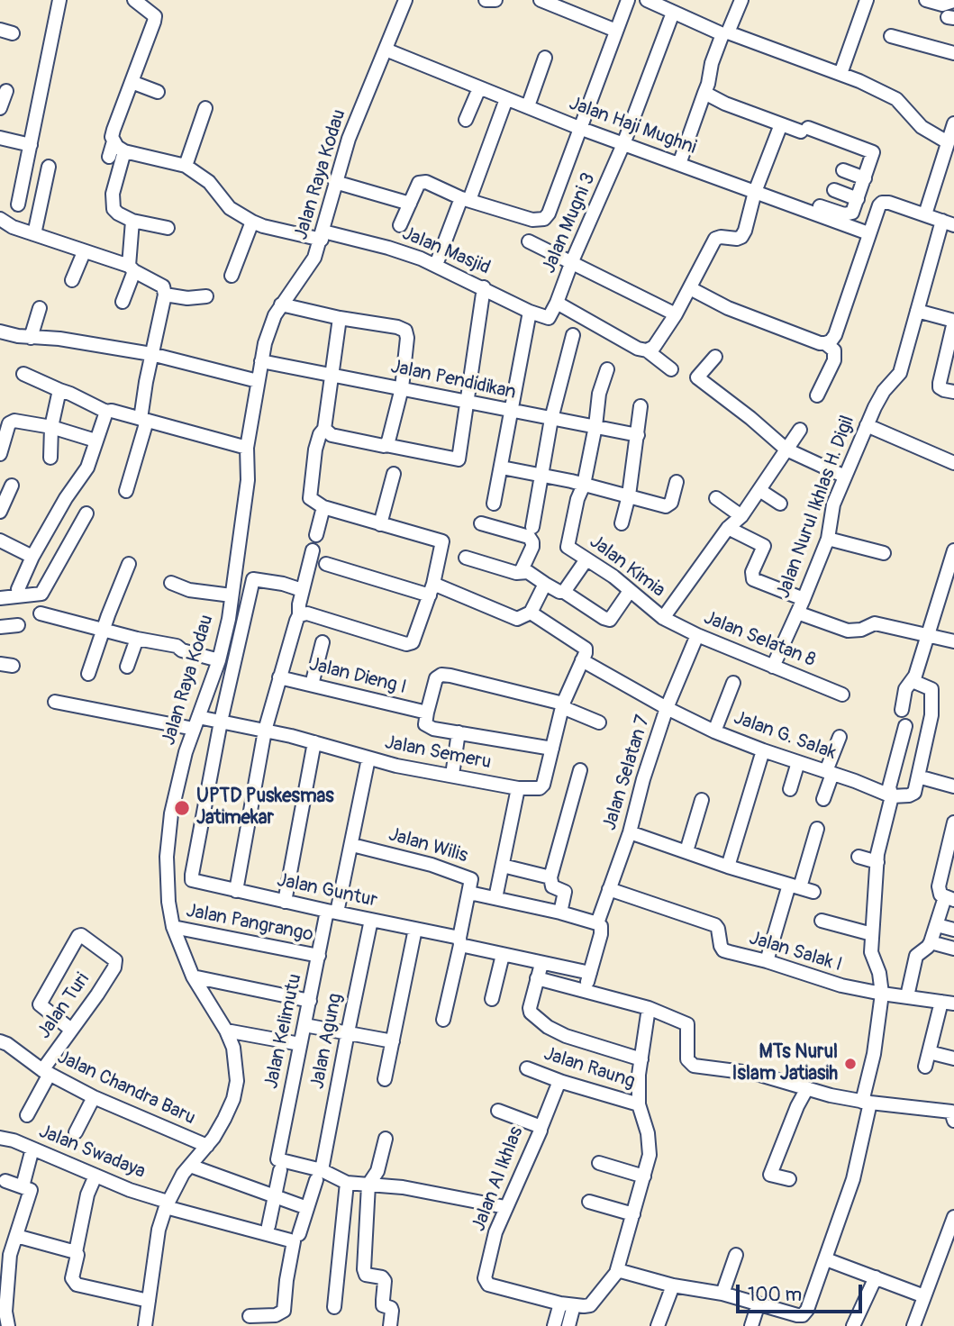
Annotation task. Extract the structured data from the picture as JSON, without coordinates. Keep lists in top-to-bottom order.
{
  "streets": {
    "street": [
      "Jalan Haji Mughni",
      "Jalan Raya Kodau",
      "Jalan Mugni 3",
      "Jalan Masjid",
      "Jalan Pendidikan",
      "Jalan Nurul Ikhlas H. Digil",
      "Jalan Kimia",
      "Jalan Selatan 8",
      "Jalan Dieng I",
      "Jalan G. Salak",
      "Jalan Semeru",
      "Jalan Selatan 7",
      "Jalan Wilis",
      "Jalan Guntur",
      "Jalan Pangrango",
      "Jalan Salak I",
      "Jalan Turi",
      "Jalan Kelimutu",
      "Jalan Agung",
      "Jalan Raung",
      "Jalan Chandra Baru",
      "Jalan Swadaya",
      "Jalan Al Ikhlas"
    ]
  },
  "crossings": [
    ["Jalan Haji Mughni", "Jalan Raya Kodau"],
    ["Jalan Haji Mughni", "Jalan Mugni 3"],
    ["Jalan Raya Kodau", "Jalan Masjid"],
    ["Jalan Raya Kodau", "Jalan Pendidikan"],
    ["Jalan Raya Kodau", "Jalan Semeru"],
    ["Jalan Raya Kodau", "Jalan Pangrango"],
    ["Jalan Raya Kodau", "Jalan Chandra Baru"],
    ["Jalan Raya Kodau", "Jalan Swadaya"],
    ["Jalan Mugni 3", "Jalan Masjid"],
    ["Jalan Nurul Ikhlas H. Digil", "Jalan Selatan 8"],
    ["Jalan Kimia", "Jalan Selatan 8"],
    ["Jalan Selatan 8", "Jalan Selatan 7"],
    ["Jalan G. Salak", "Jalan Selatan 7"],
    ["Jalan Semeru", "Jalan Guntur"],
    ["Jalan Semeru", "Jalan Kelimutu"],
    ["Jalan Selatan 7", "Jalan Guntur"],
    ["Jalan Selatan 7", "Jalan Salak I"],
    ["Jalan Wilis", "Jalan Guntur"],
    ["Jalan Wilis", "Jalan Kelimutu"],
    ["Jalan Guntur", "Jalan Kelimutu"],
    ["Jalan Guntur", "Jalan Agung"],
    ["Jalan Pangrango", "Jalan Kelimutu"],
    ["Jalan Turi", "Jalan Chandra Baru"]
  ],
  "places": ["UPTD Puskesmas Jatimekar", "MTs Nurul Islam Jatiasih"],
  "scale_bar": "100 m"
}
